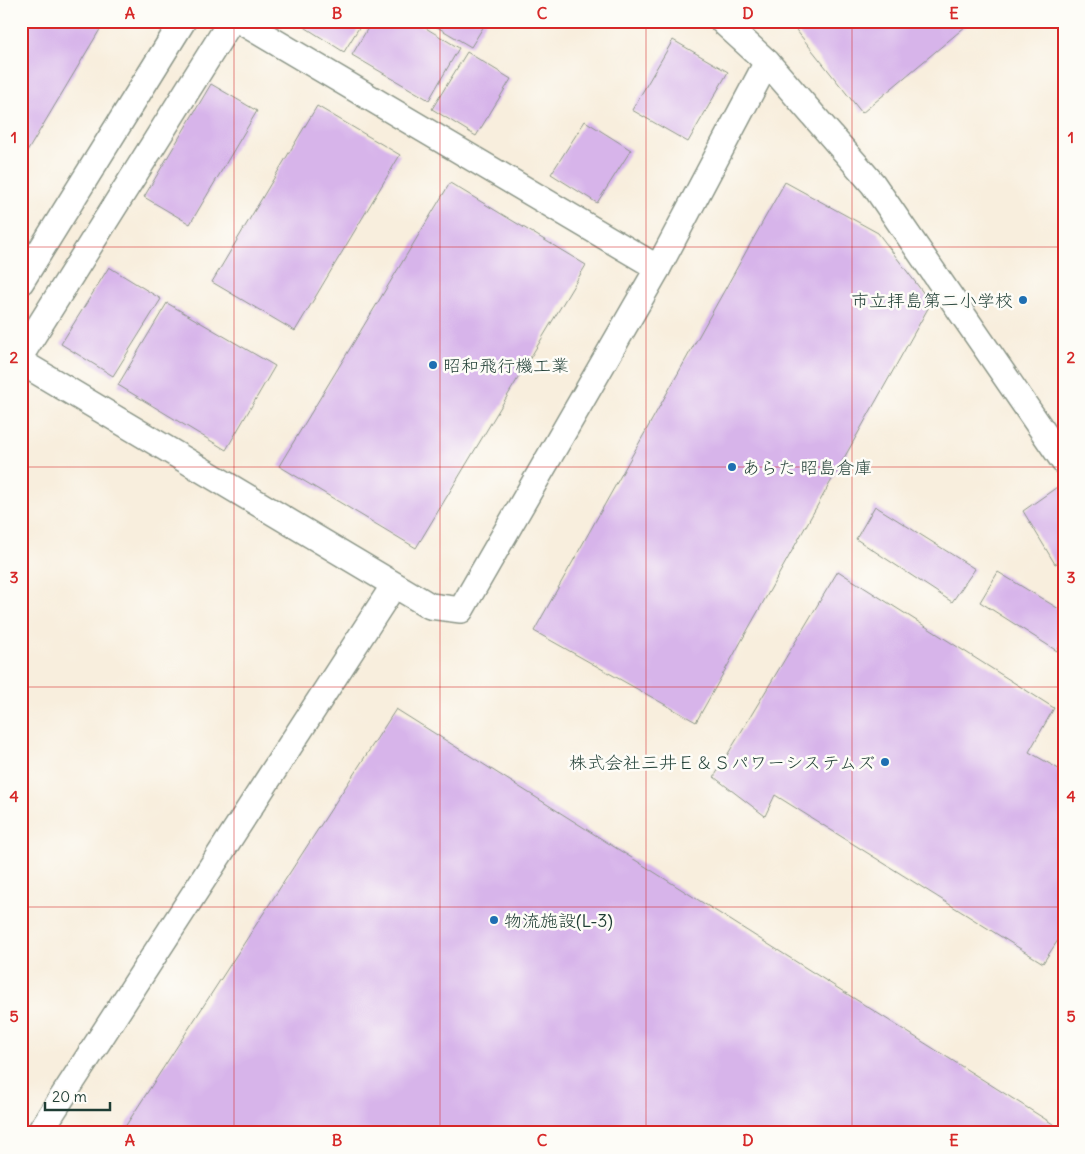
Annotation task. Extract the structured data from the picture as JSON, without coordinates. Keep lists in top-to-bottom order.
{
  "places": [
    "市立拝島第二小学校",
    "昭和飛行機工業",
    "あらた 昭島倉庫",
    "株式会社三井Ｅ＆Ｓパワーシステムズ",
    "物流施設(L-3)"
  ],
  "scale_bar": "20 m",
  "grid": {
    "columns": [
      "A",
      "B",
      "C",
      "D",
      "E"
    ],
    "rows": [
      "1",
      "2",
      "3",
      "4",
      "5"
    ]
  }
}
